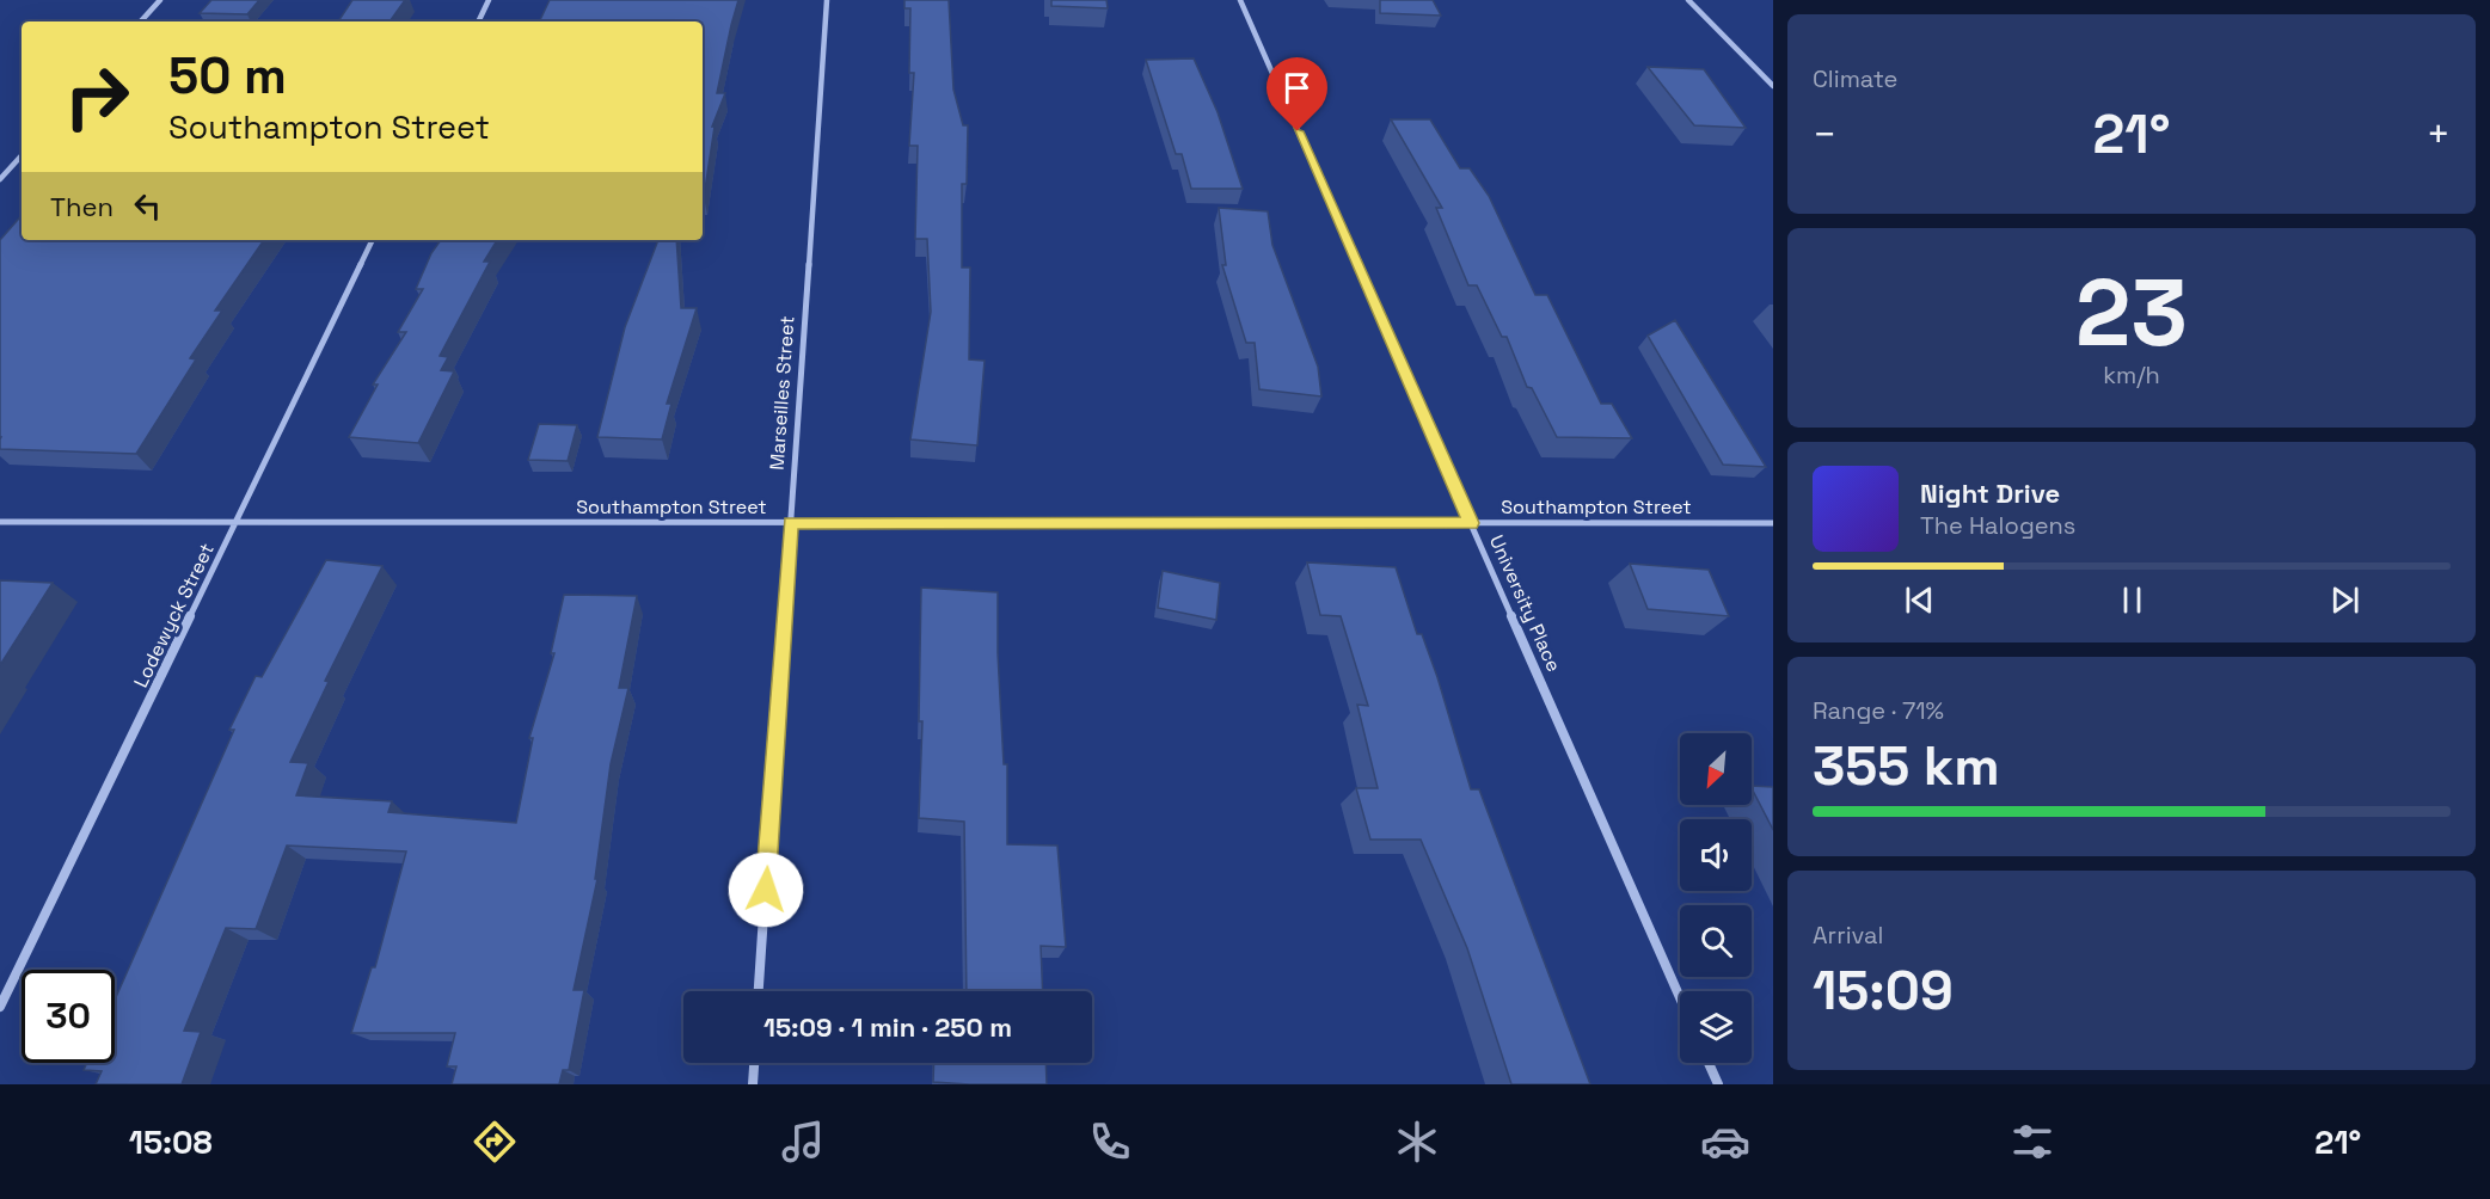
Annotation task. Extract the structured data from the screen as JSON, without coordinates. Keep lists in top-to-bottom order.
{
  "streets": {
    "street": [
      "Marseilles Street",
      "Southampton Street",
      "University Place",
      "Lodewyck Street"
    ]
  },
  "crossings": [
    ["Marseilles Street", "Southampton Street"],
    ["Southampton Street", "University Place"],
    ["Southampton Street", "Lodewyck Street"]
  ],
  "north": "bottom left",
  "page": {
    "tile": [
      "Climate",
      ["23", "km/h"],
      ["Range · 71%", "355 km"],
      ["Arrival", "15:09"]
    ],
    "turn": ["50 m", "Southampton Street"],
    "heat": ["−", "21°", "+"],
    "then": "Then",
    "song": ["Night Drive", "The Halogens"],
    "limit": "30",
    "trip": "15:09 · 1 min · 250 m",
    "tabs": ["15:08", "21°"]
  }
}
